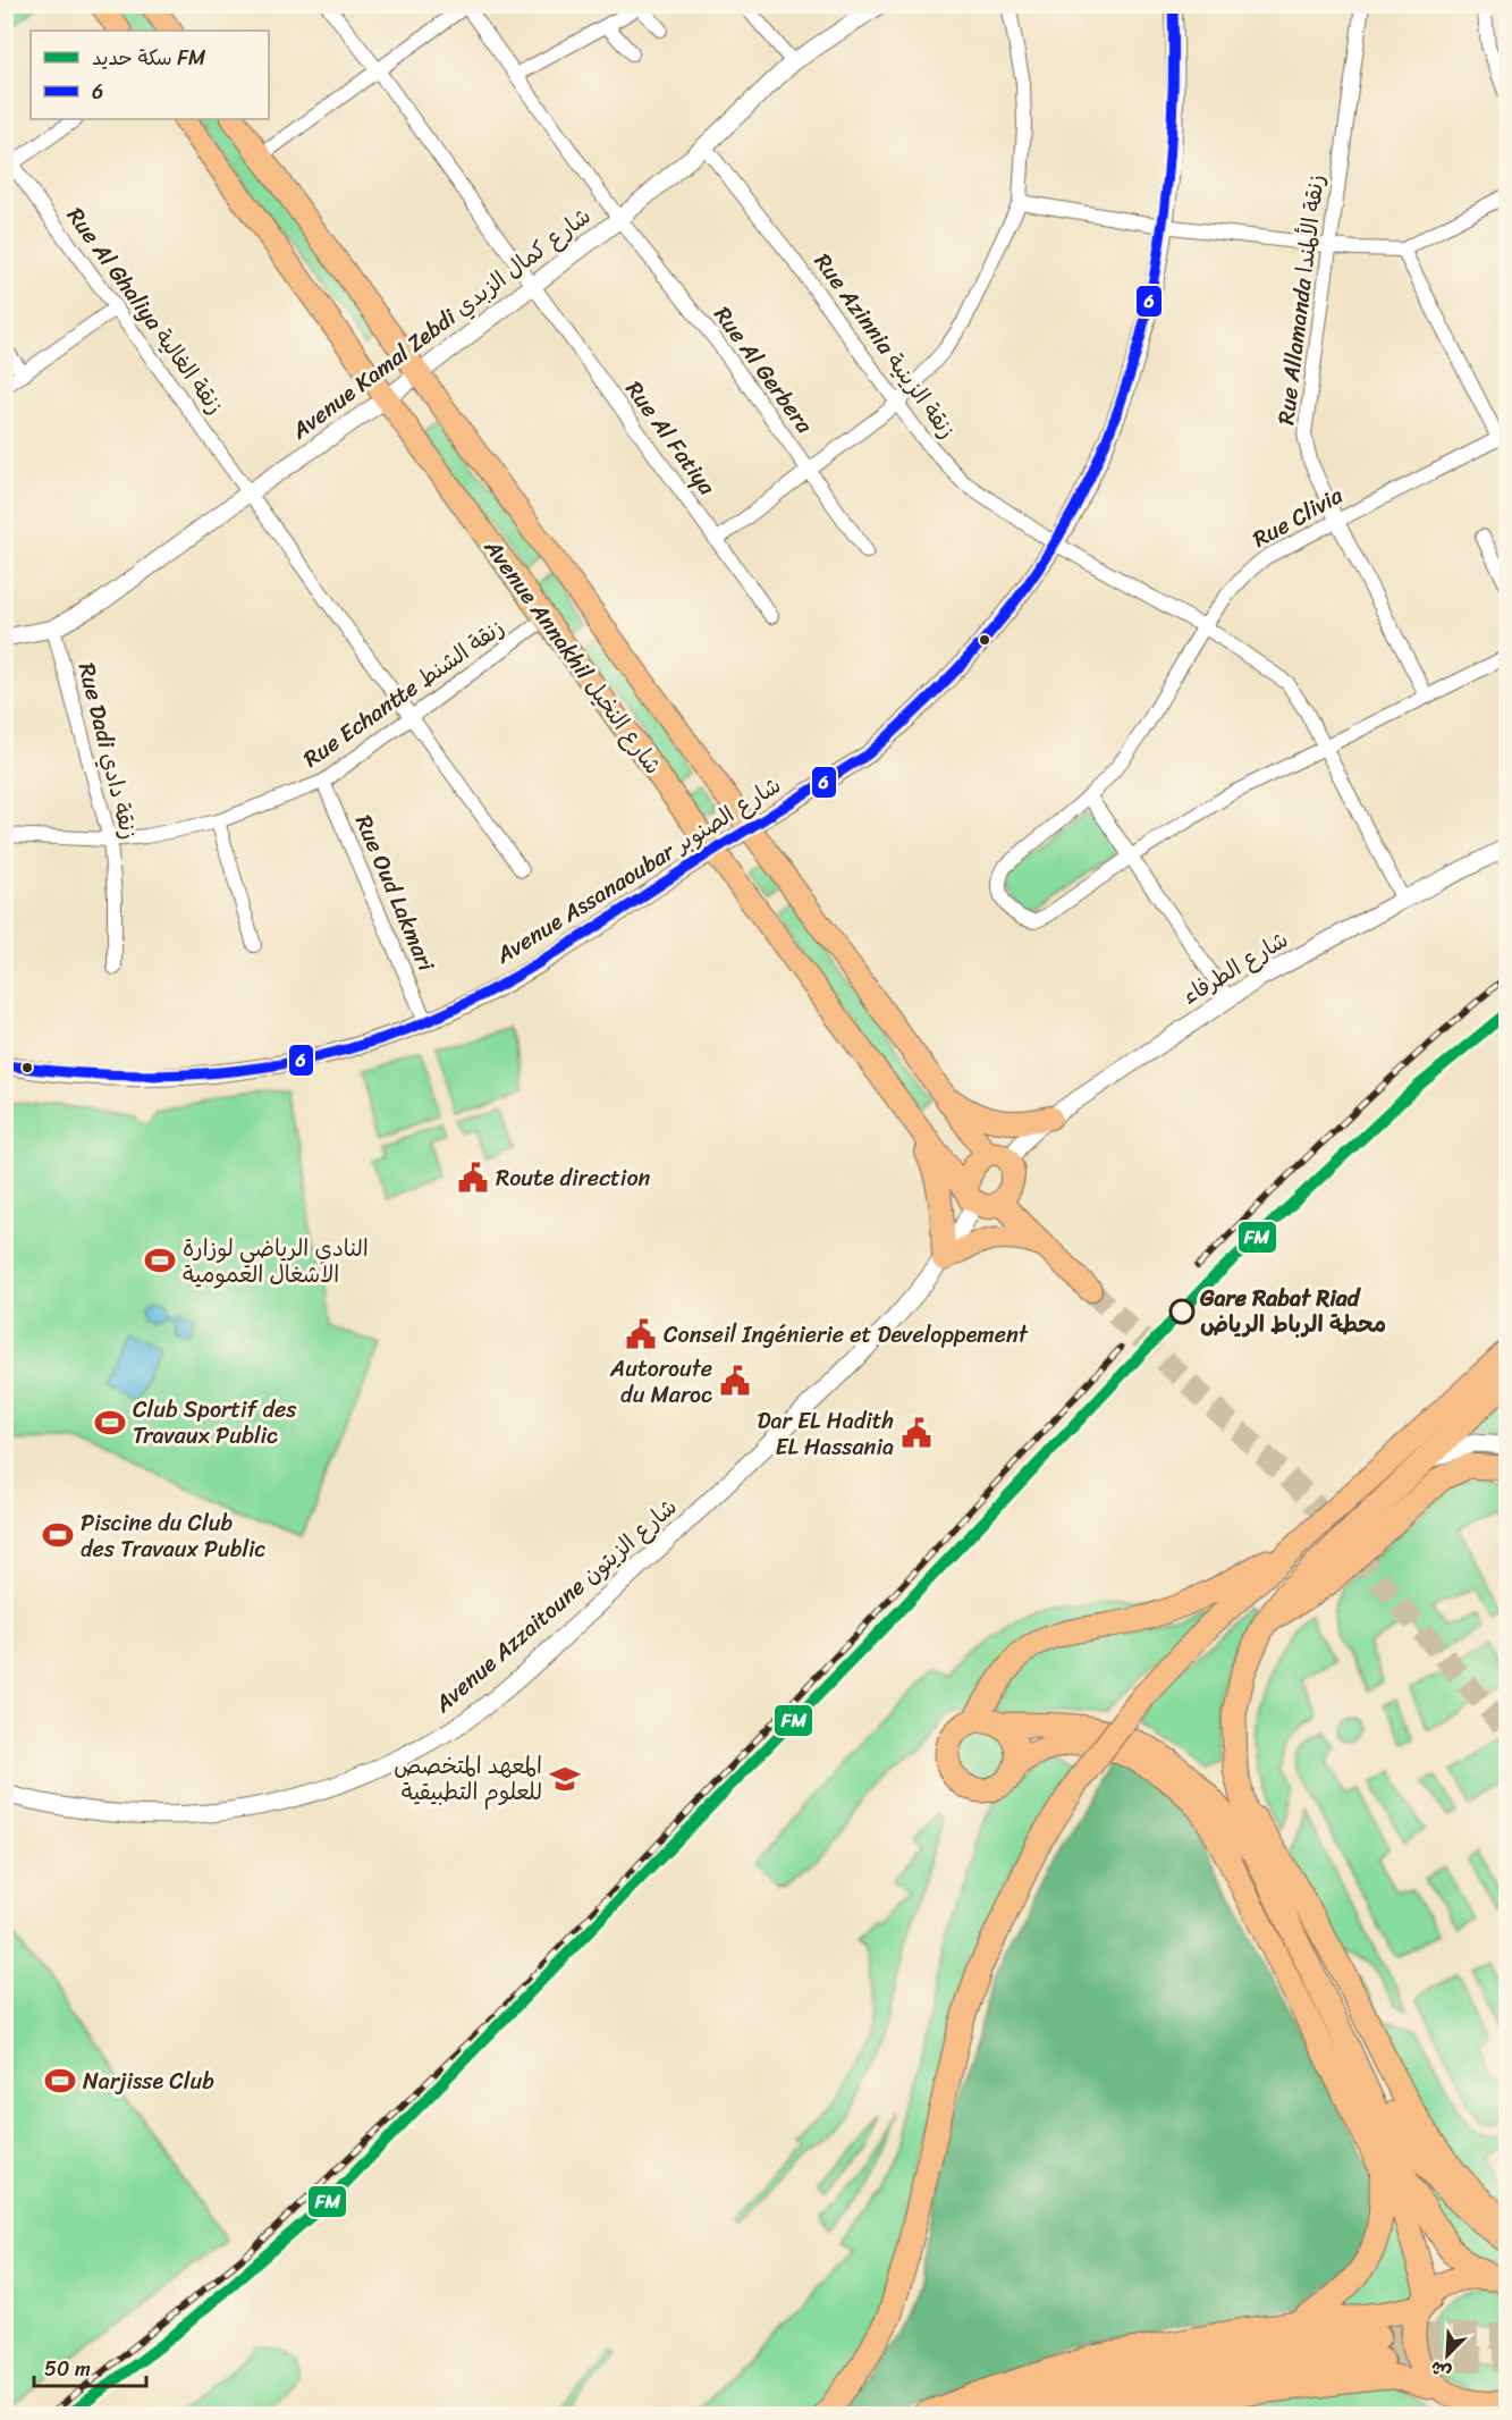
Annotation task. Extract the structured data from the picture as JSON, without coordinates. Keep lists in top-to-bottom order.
{
  "streets": {
    "main road": ["Avenue Annakhil شارع النخيل"],
    "street": [
      "Rue Allamanda زنقة الألمندا",
      "Rue Al Ghaliya زنقة الغالية",
      "Avenue Kamal Zebdi شارع كمال الزبدي",
      "Rue Azinnia زنقة الزينية",
      "Rue Al Gerbera",
      "Rue Al Fatiya",
      "Rue Clivia",
      "Rue Echantte زنقة الشنط",
      "Rue Dadi زنقة دادي",
      "Avenue Assanaoubar شارع الصنوبر",
      "Rue Oud Lakmari",
      "شارع الطرفاء",
      "Avenue Azzaitoune شارع الزيتون"
    ]
  },
  "crossings": [
    ["Rue Allamanda زنقة الألمندا", "Rue Clivia"],
    ["Rue Al Ghaliya زنقة الغالية", "Avenue Kamal Zebdi شارع كمال الزبدي"],
    ["Rue Al Ghaliya زنقة الغالية", "Rue Echantte زنقة الشنط"],
    ["Avenue Kamal Zebdi شارع كمال الزبدي", "Rue Azinnia زنقة الزينية"],
    ["Avenue Kamal Zebdi شارع كمال الزبدي", "Rue Al Gerbera"],
    ["Avenue Kamal Zebdi شارع كمال الزبدي", "Rue Al Fatiya"],
    ["Avenue Kamal Zebdi شارع كمال الزبدي", "Avenue Annakhil شارع النخيل"],
    ["Avenue Kamal Zebdi شارع كمال الزبدي", "Rue Dadi زنقة دادي"],
    ["Rue Azinnia زنقة الزينية", "Rue Clivia"],
    ["Rue Azinnia زنقة الزينية", "Avenue Assanaoubar شارع الصنوبر"],
    ["Rue Azinnia زنقة الزينية", "شارع الطرفاء"],
    ["Avenue Annakhil شارع النخيل", "Rue Echantte زنقة الشنط"],
    ["Avenue Annakhil شارع النخيل", "Avenue Assanaoubar شارع الصنوبر"],
    ["Avenue Annakhil شارع النخيل", "شارع الطرفاء"],
    ["Avenue Annakhil شارع النخيل", "Avenue Azzaitoune شارع الزيتون"],
    ["Rue Echantte زنقة الشنط", "Rue Dadi زنقة دادي"],
    ["Rue Echantte زنقة الشنط", "Rue Oud Lakmari"],
    ["Avenue Assanaoubar شارع الصنوبر", "Rue Oud Lakmari"],
    ["شارع الطرفاء", "Avenue Azzaitoune شارع الزيتون"]
  ],
  "places": {
    "public building": [
      "Route direction",
      "Conseil Ingénierie et Developpement",
      "Autoroute du Maroc",
      "Dar EL Hadith EL Hassania"
    ],
    "sports": [
      "النادي الرياضي لوزارة الاشغال العمومية",
      "Club Sportif des Travaux Public",
      "Piscine du Club des Travaux Public",
      "Narjisse Club"
    ],
    "other": ["Gare Rabat Riad محطة الرباط الرياض"],
    "school or university": ["المعهد المتخصص للعلوم التطبيقية"]
  },
  "lines": ["transit line 6", "rail line FM"],
  "legend": ["سكة حديد FM", "6"],
  "scale_bar": "50 m",
  "north": "bottom left"
}
